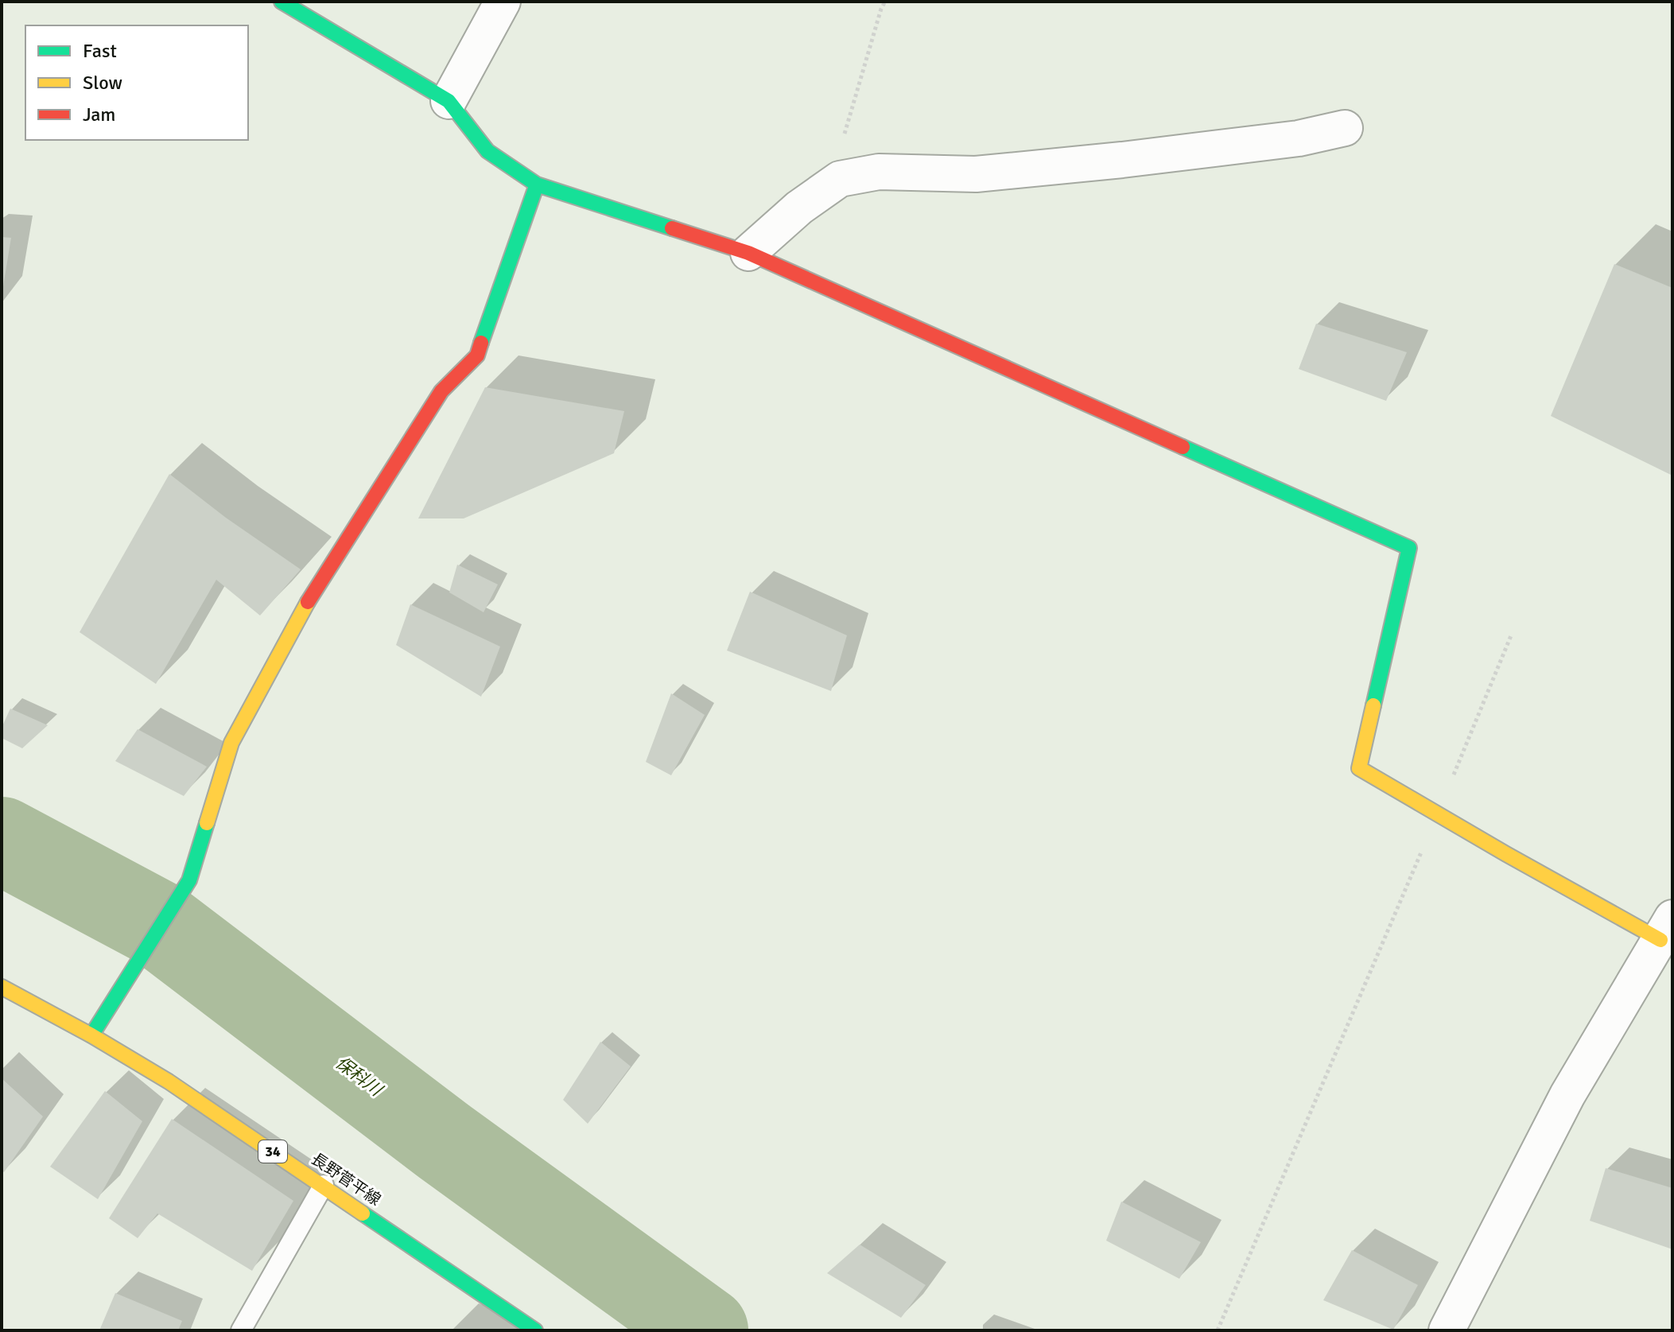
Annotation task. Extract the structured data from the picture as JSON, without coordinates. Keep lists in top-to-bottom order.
{
  "streets": {
    "street": ["34", "長野菅平線"]
  },
  "water": ["保科川"],
  "legend": ["Fast", "Slow", "Jam"]
}
